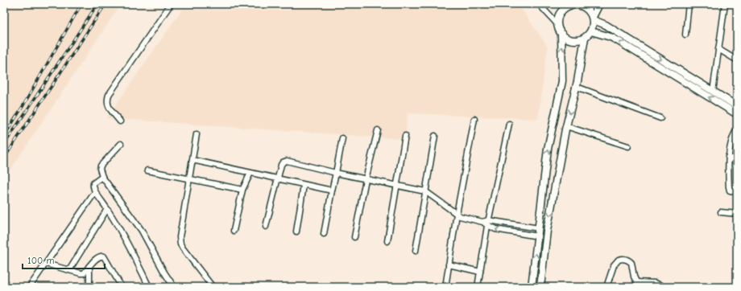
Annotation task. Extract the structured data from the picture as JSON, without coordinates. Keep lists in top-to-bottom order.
{
  "scale_bar": "100 m"
}
